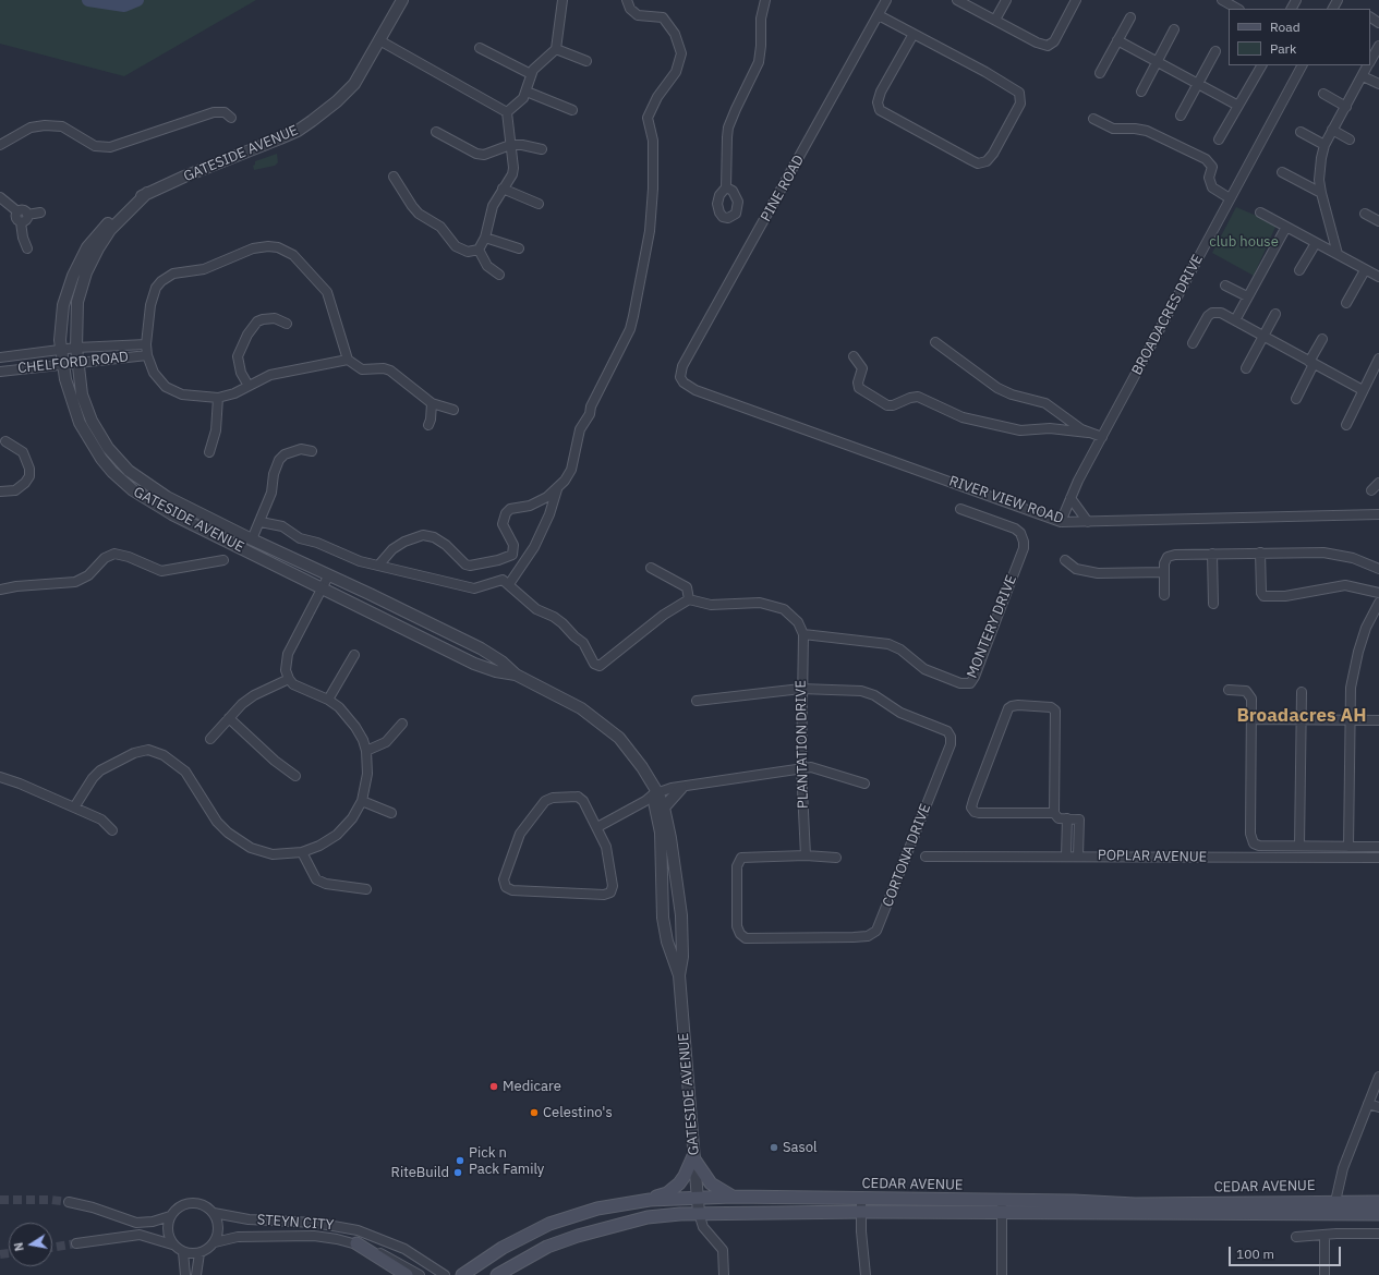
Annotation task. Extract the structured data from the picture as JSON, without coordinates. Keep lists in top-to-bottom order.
{
  "streets": {
    "main road": ["CEDAR AVENUE"],
    "street": [
      "GATESIDE AVENUE",
      "PINE ROAD",
      "BROADACRES DRIVE",
      "CHELFORD ROAD",
      "RIVER VIEW ROAD",
      "MONTERY DRIVE",
      "PLANTATION DRIVE",
      "CORTONA DRIVE",
      "POPLAR AVENUE",
      "STEYN CITY"
    ]
  },
  "crossings": [
    ["GATESIDE AVENUE", "CHELFORD ROAD"],
    ["GATESIDE AVENUE", "CEDAR AVENUE"],
    ["PINE ROAD", "RIVER VIEW ROAD"],
    ["BROADACRES DRIVE", "RIVER VIEW ROAD"],
    ["MONTERY DRIVE", "PLANTATION DRIVE"],
    ["PLANTATION DRIVE", "CORTONA DRIVE"]
  ],
  "districts": ["Broadacres AH"],
  "parks": ["club house"],
  "places": [
    "Medicare",
    "Celestino's",
    "Sasol",
    "Pick n Pack Family",
    "RiteBuild"
  ],
  "legend": ["Road", "Park"],
  "scale_bar": "100 m",
  "north": "left"
}
